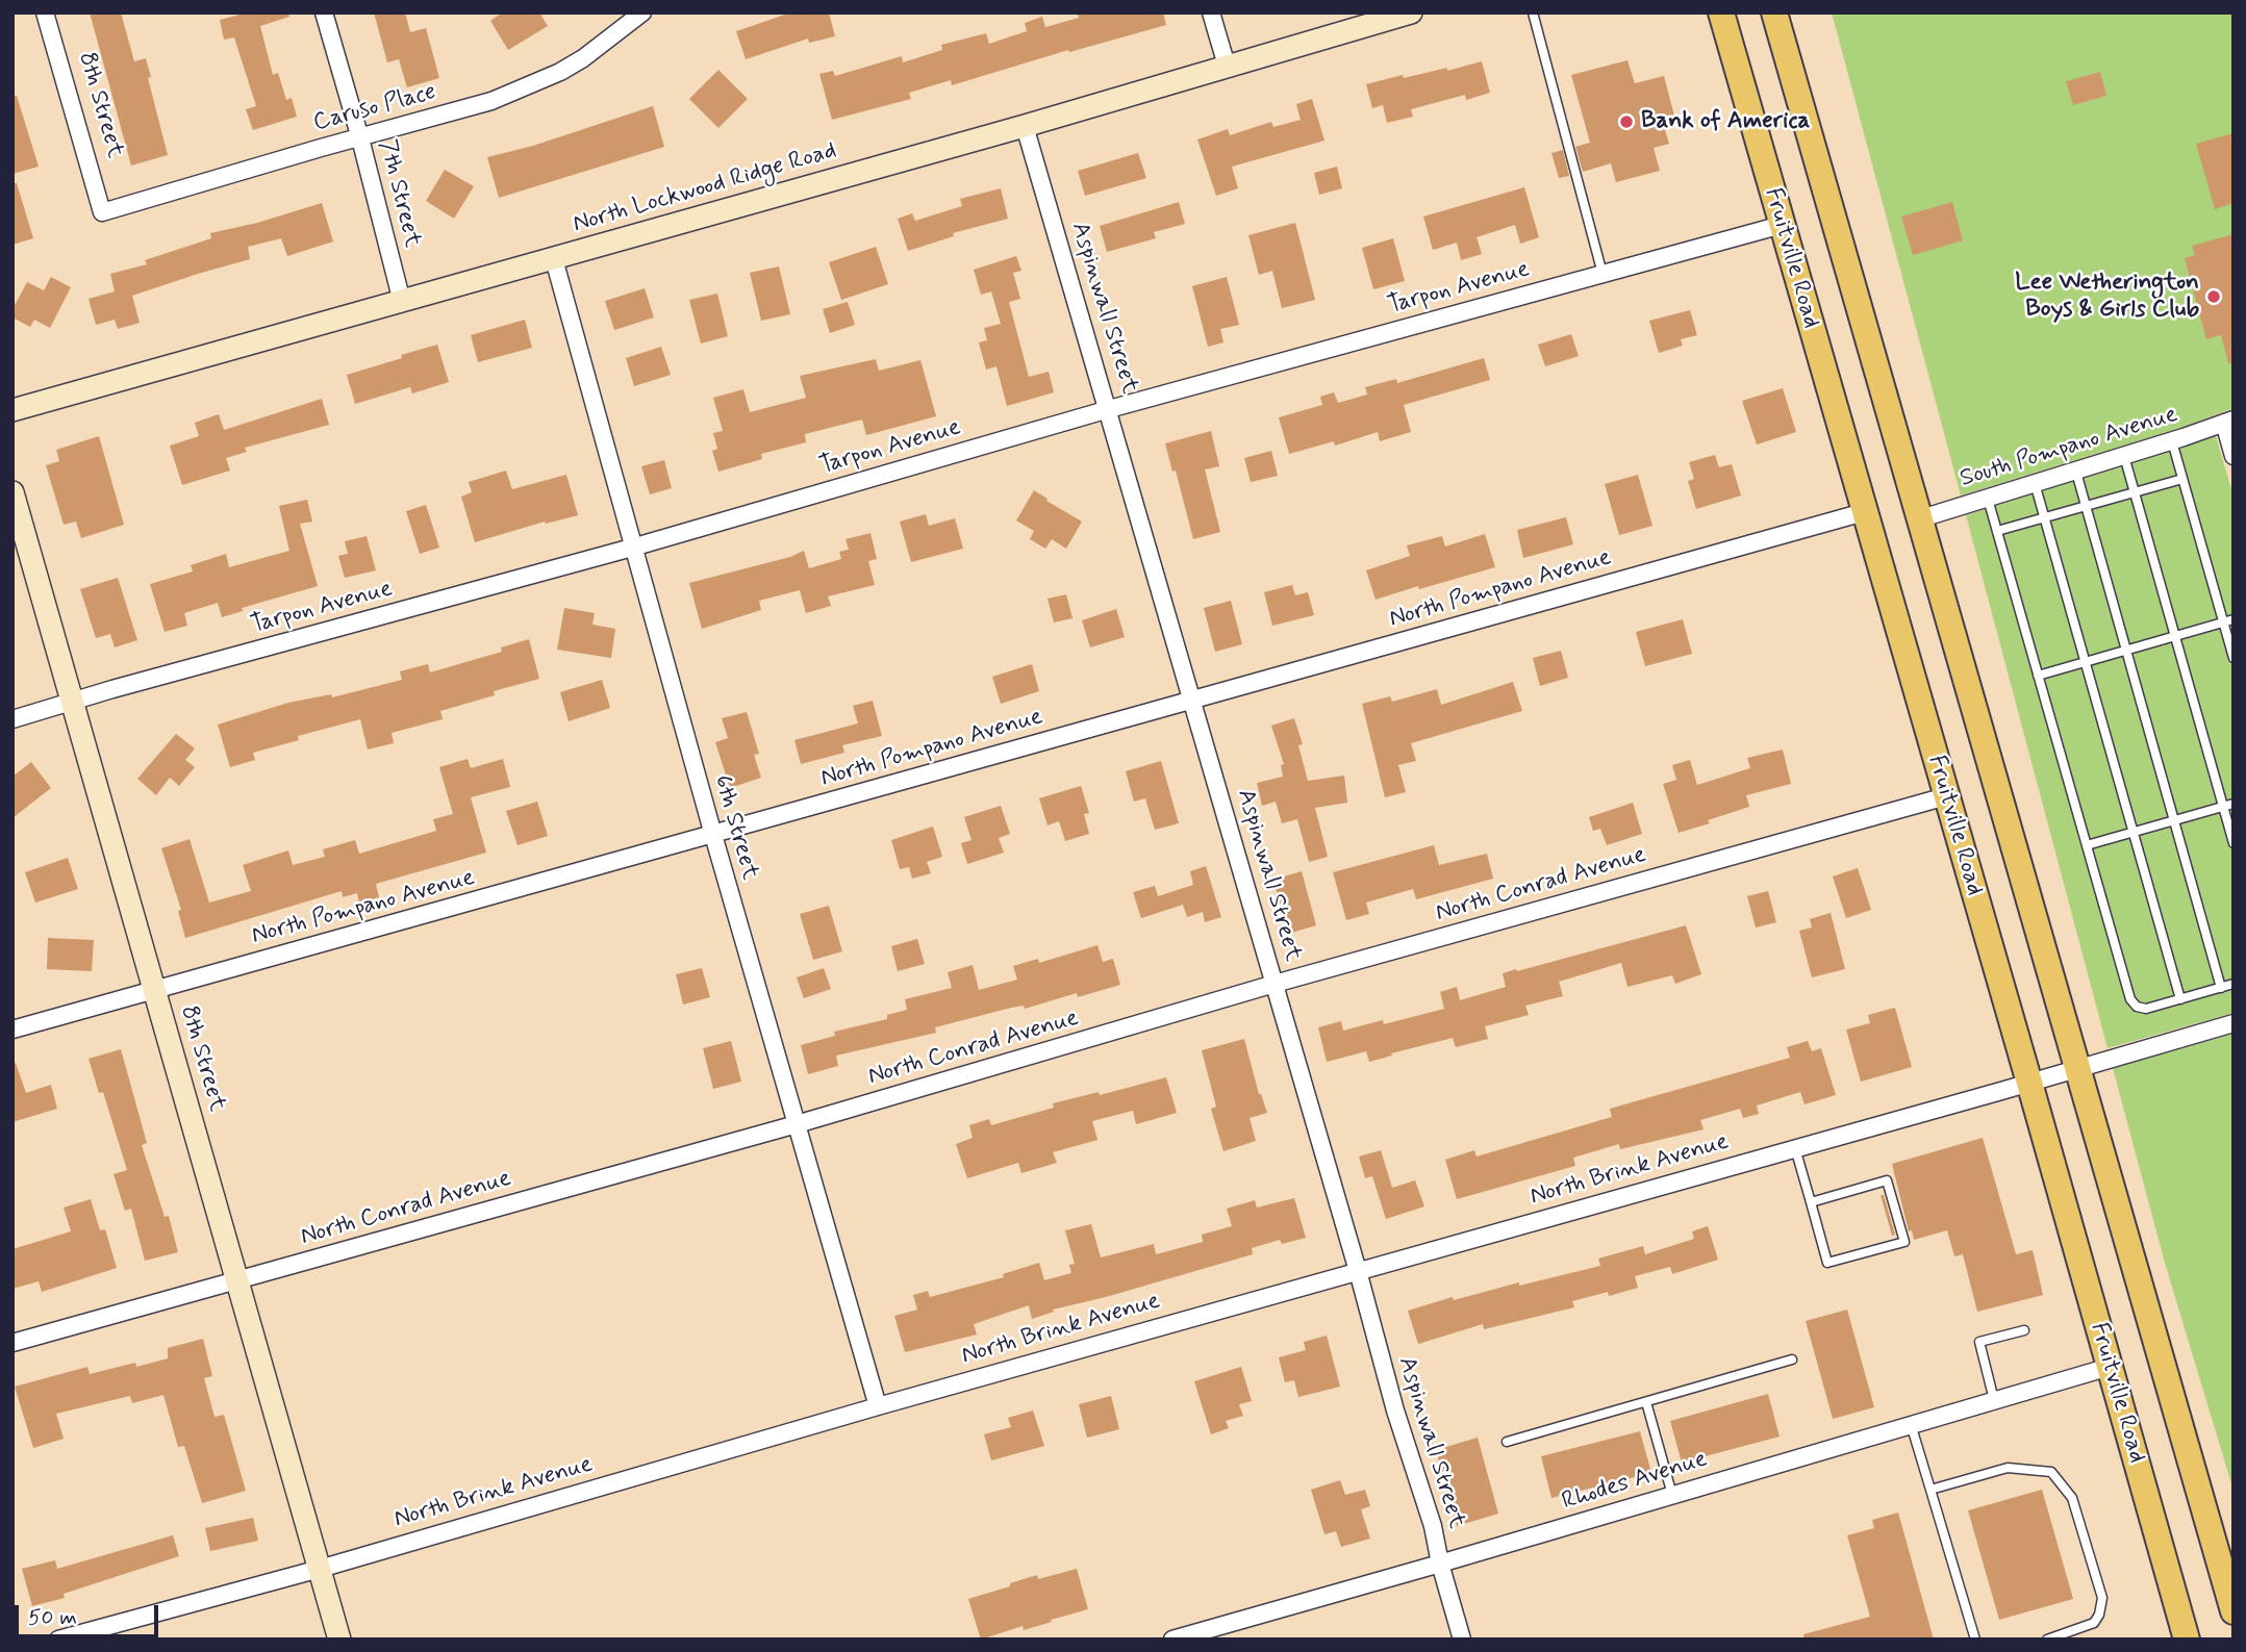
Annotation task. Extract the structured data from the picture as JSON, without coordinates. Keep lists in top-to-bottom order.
{
  "streets": {
    "main road": ["Fruitville Road"],
    "street": [
      "8th Street",
      "Caruso Place",
      "North Lockwood Ridge Road",
      "7th Street",
      "Tarpon Avenue",
      "Aspinwall Street",
      "South Pompano Avenue",
      "North Pompano Avenue",
      "6th Street",
      "North Conrad Avenue",
      "North Brink Avenue",
      "Rhodes Avenue"
    ]
  },
  "crossings": [
    ["8th Street", "Caruso Place"],
    ["8th Street", "Tarpon Avenue"],
    ["8th Street", "North Pompano Avenue"],
    ["8th Street", "North Conrad Avenue"],
    ["8th Street", "North Brink Avenue"],
    ["Caruso Place", "7th Street"],
    ["North Lockwood Ridge Road", "7th Street"],
    ["North Lockwood Ridge Road", "Aspinwall Street"],
    ["North Lockwood Ridge Road", "6th Street"],
    ["Fruitville Road", "Tarpon Avenue"],
    ["Fruitville Road", "North Pompano Avenue"],
    ["Fruitville Road", "North Conrad Avenue"],
    ["Fruitville Road", "North Brink Avenue"],
    ["Fruitville Road", "Rhodes Avenue"],
    ["Tarpon Avenue", "Aspinwall Street"],
    ["Tarpon Avenue", "6th Street"],
    ["Aspinwall Street", "North Pompano Avenue"],
    ["Aspinwall Street", "North Conrad Avenue"],
    ["Aspinwall Street", "North Brink Avenue"],
    ["Aspinwall Street", "Rhodes Avenue"],
    ["North Pompano Avenue", "6th Street"],
    ["6th Street", "North Conrad Avenue"],
    ["6th Street", "North Brink Avenue"]
  ],
  "places": ["Bank of America", "Lee Wetherington Boys & Girls Club"],
  "scale_bar": "50 m"
}
